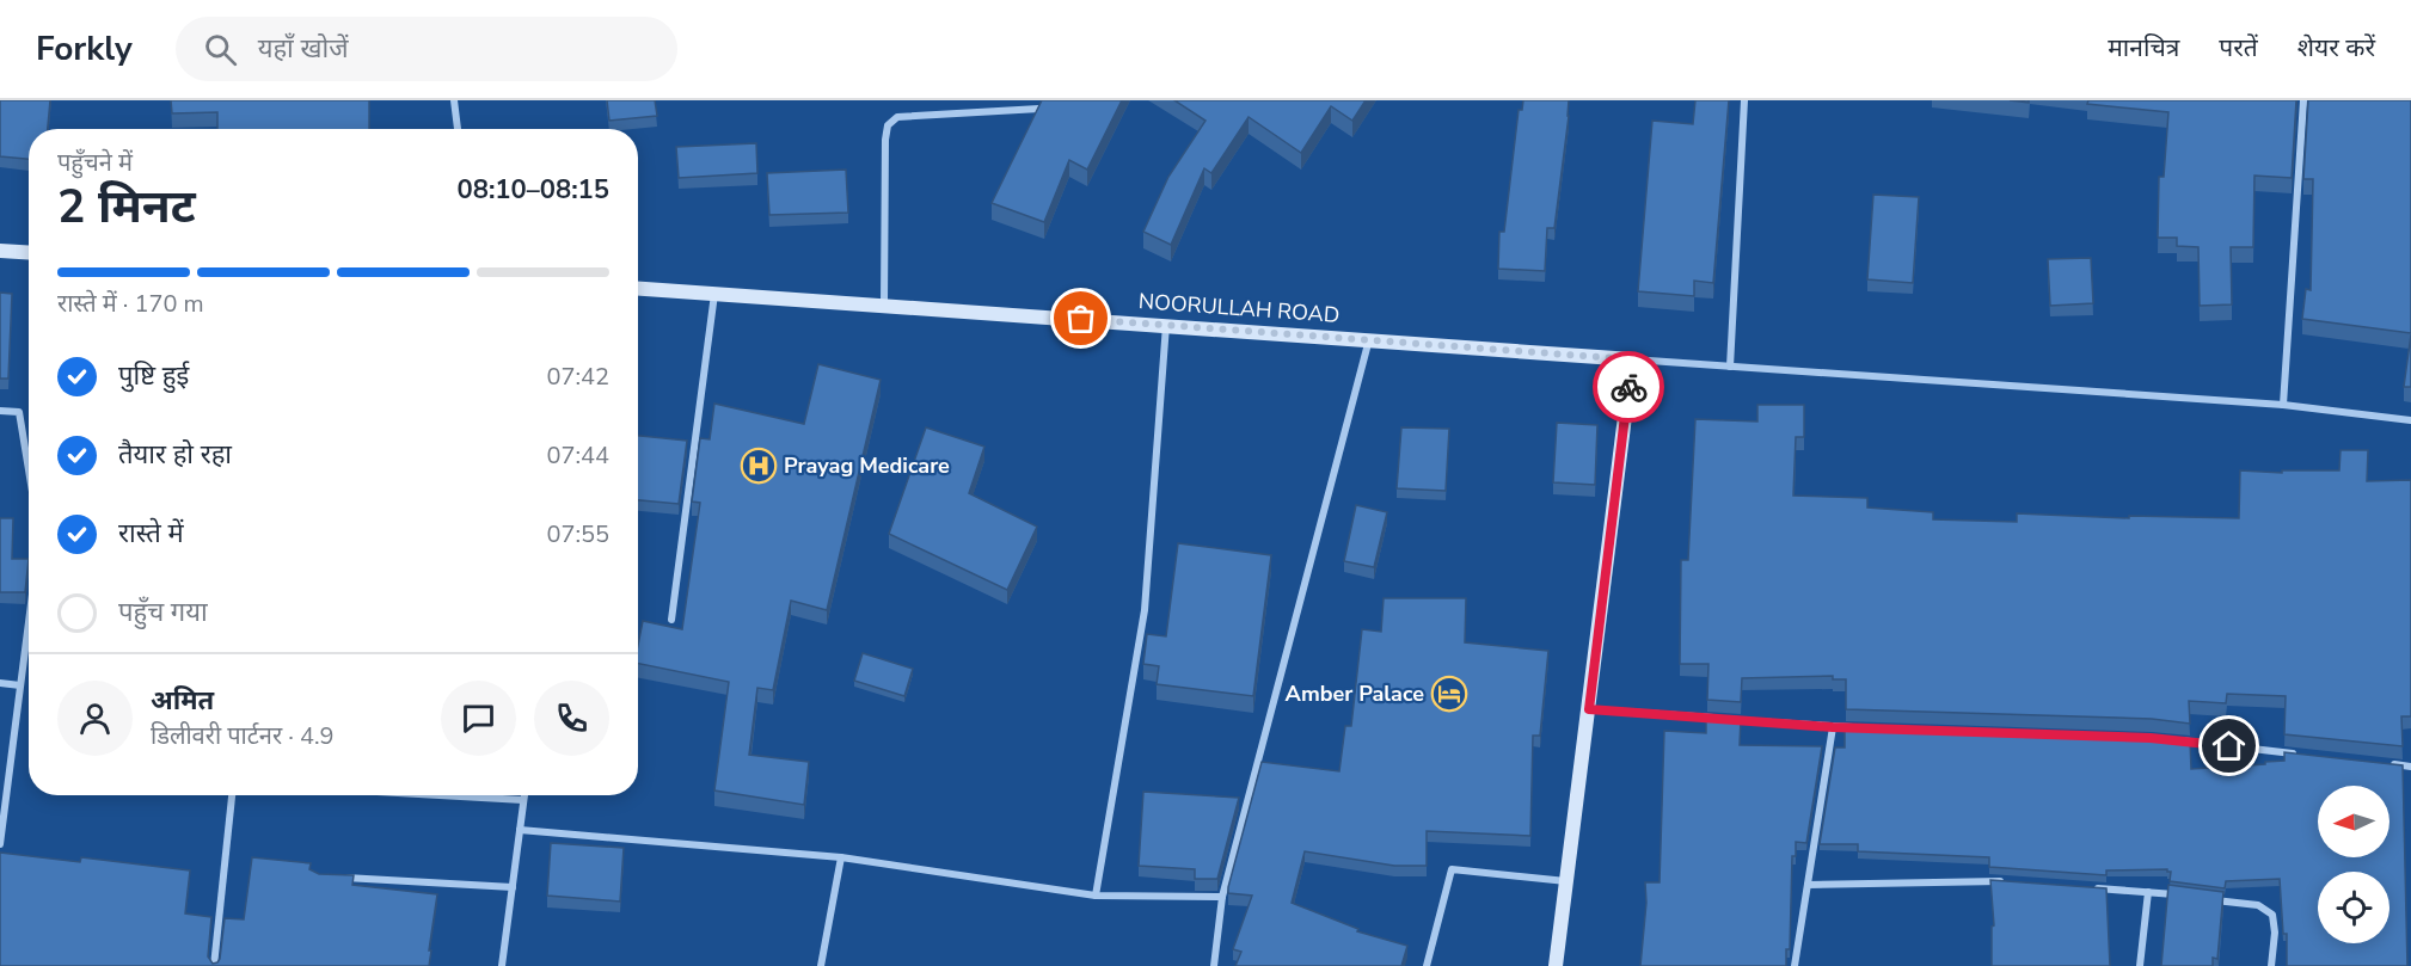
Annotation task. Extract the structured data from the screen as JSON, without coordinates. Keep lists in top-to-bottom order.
{
  "streets": {
    "main road": ["NOORULLAH ROAD"]
  },
  "places": {
    "hospital": ["Prayag Medicare"],
    "hotel": ["Amber Palace"]
  },
  "north": "left",
  "page": {
    "header": "Forkly",
    "search": "यहाँ खोजें",
    "nav": ["मानचित्र", "परतें", "शेयर करें"],
    "heading": ["2 मिनट", "पहुँचने में", "08:10–08:15"],
    "panel": ["अमित", "डिलीवरी पार्टनर · 4.9"],
    "bar": "रास्ते में · 170 m",
    "list": [
      ["पुष्टि हुई", "07:42"],
      ["तैयार हो रहा", "07:44"],
      ["रास्ते में", "07:55"],
      "पहुँच गया"
    ]
  }
}
